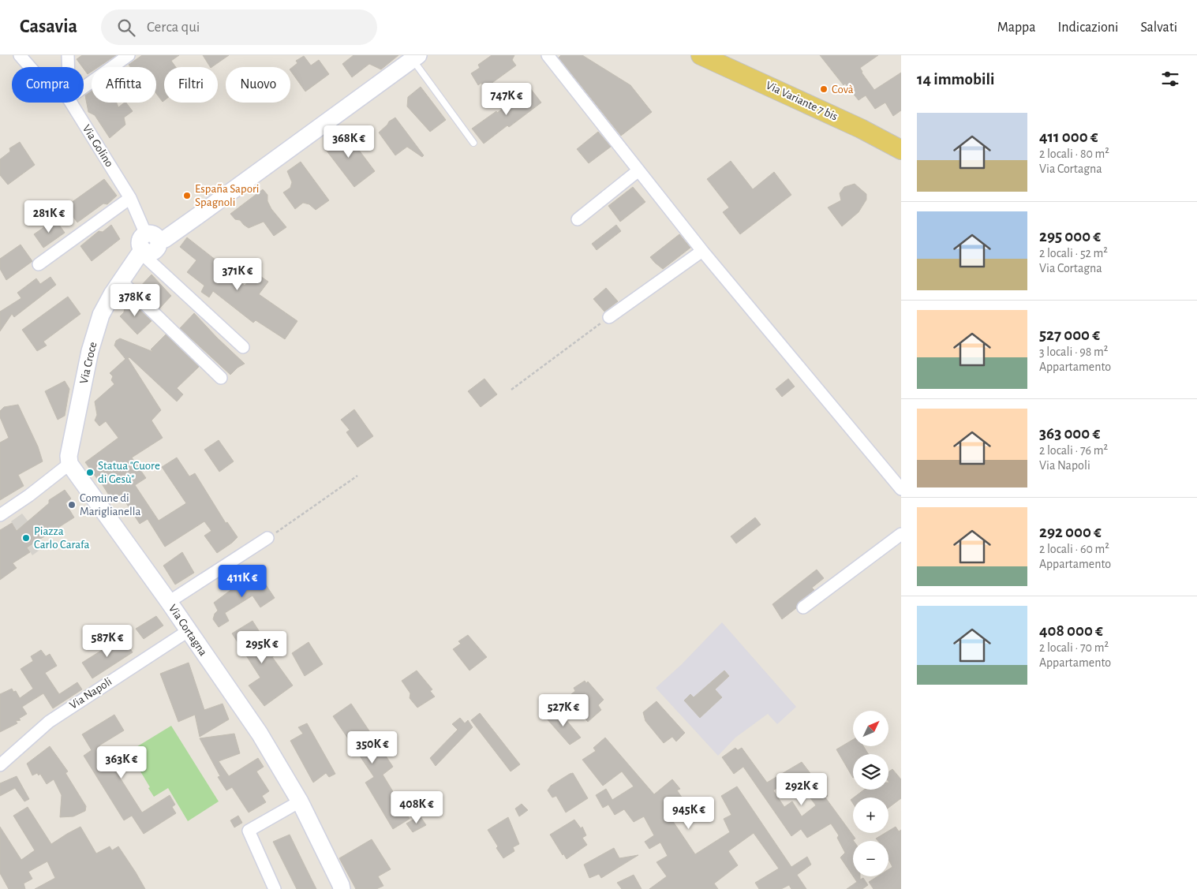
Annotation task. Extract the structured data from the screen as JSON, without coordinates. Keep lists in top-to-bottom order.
{
  "streets": {
    "main road": ["Via Variante 7 bis"],
    "street": [
      "Via Golino",
      "Via Croce",
      "Via Cortagna",
      "Via Napoli"
    ]
  },
  "crossings": [
    ["Via Golino", "Via Croce"],
    ["Via Croce", "Via Cortagna"],
    ["Via Cortagna", "Via Napoli"]
  ],
  "places": [
    "Covà",
    "España Sapori Spagnoli",
    "Statua \"Cuore di Gesù\"",
    "Comune di Mariglianella",
    "Piazza Carlo Carafa"
  ],
  "north": "top right",
  "page": {
    "header": "Casavia",
    "search": "Cerca qui",
    "nav": ["Mappa", "Indicazioni", "Salvati"],
    "heading": "14 immobili",
    "chip": [
      "Compra",
      "Affitta",
      "Filtri",
      "Nuovo"
    ],
    "price": [
      "747K €",
      "368K €",
      "281K €",
      "371K €",
      "378K €",
      "411K €",
      "587K €",
      "295K €",
      "527K €",
      "350K €",
      "363K €",
      "292K €",
      "408K €",
      "945K €"
    ],
    "list": [
      {
        "name": "411 000 €",
        "note": "2 locali · 80 m² · Via Cortagna"
      },
      {
        "name": "295 000 €",
        "note": "2 locali · 52 m² · Via Cortagna"
      },
      {
        "name": "527 000 €",
        "note": "3 locali · 98 m² · Appartamento"
      },
      {
        "name": "363 000 €",
        "note": "2 locali · 76 m² · Via Napoli"
      },
      {
        "name": "292 000 €",
        "note": "2 locali · 60 m² · Appartamento"
      },
      {
        "name": "408 000 €",
        "note": "2 locali · 70 m² · Appartamento"
      }
    ],
    "map_buttons": ["+", "−"]
  }
}
